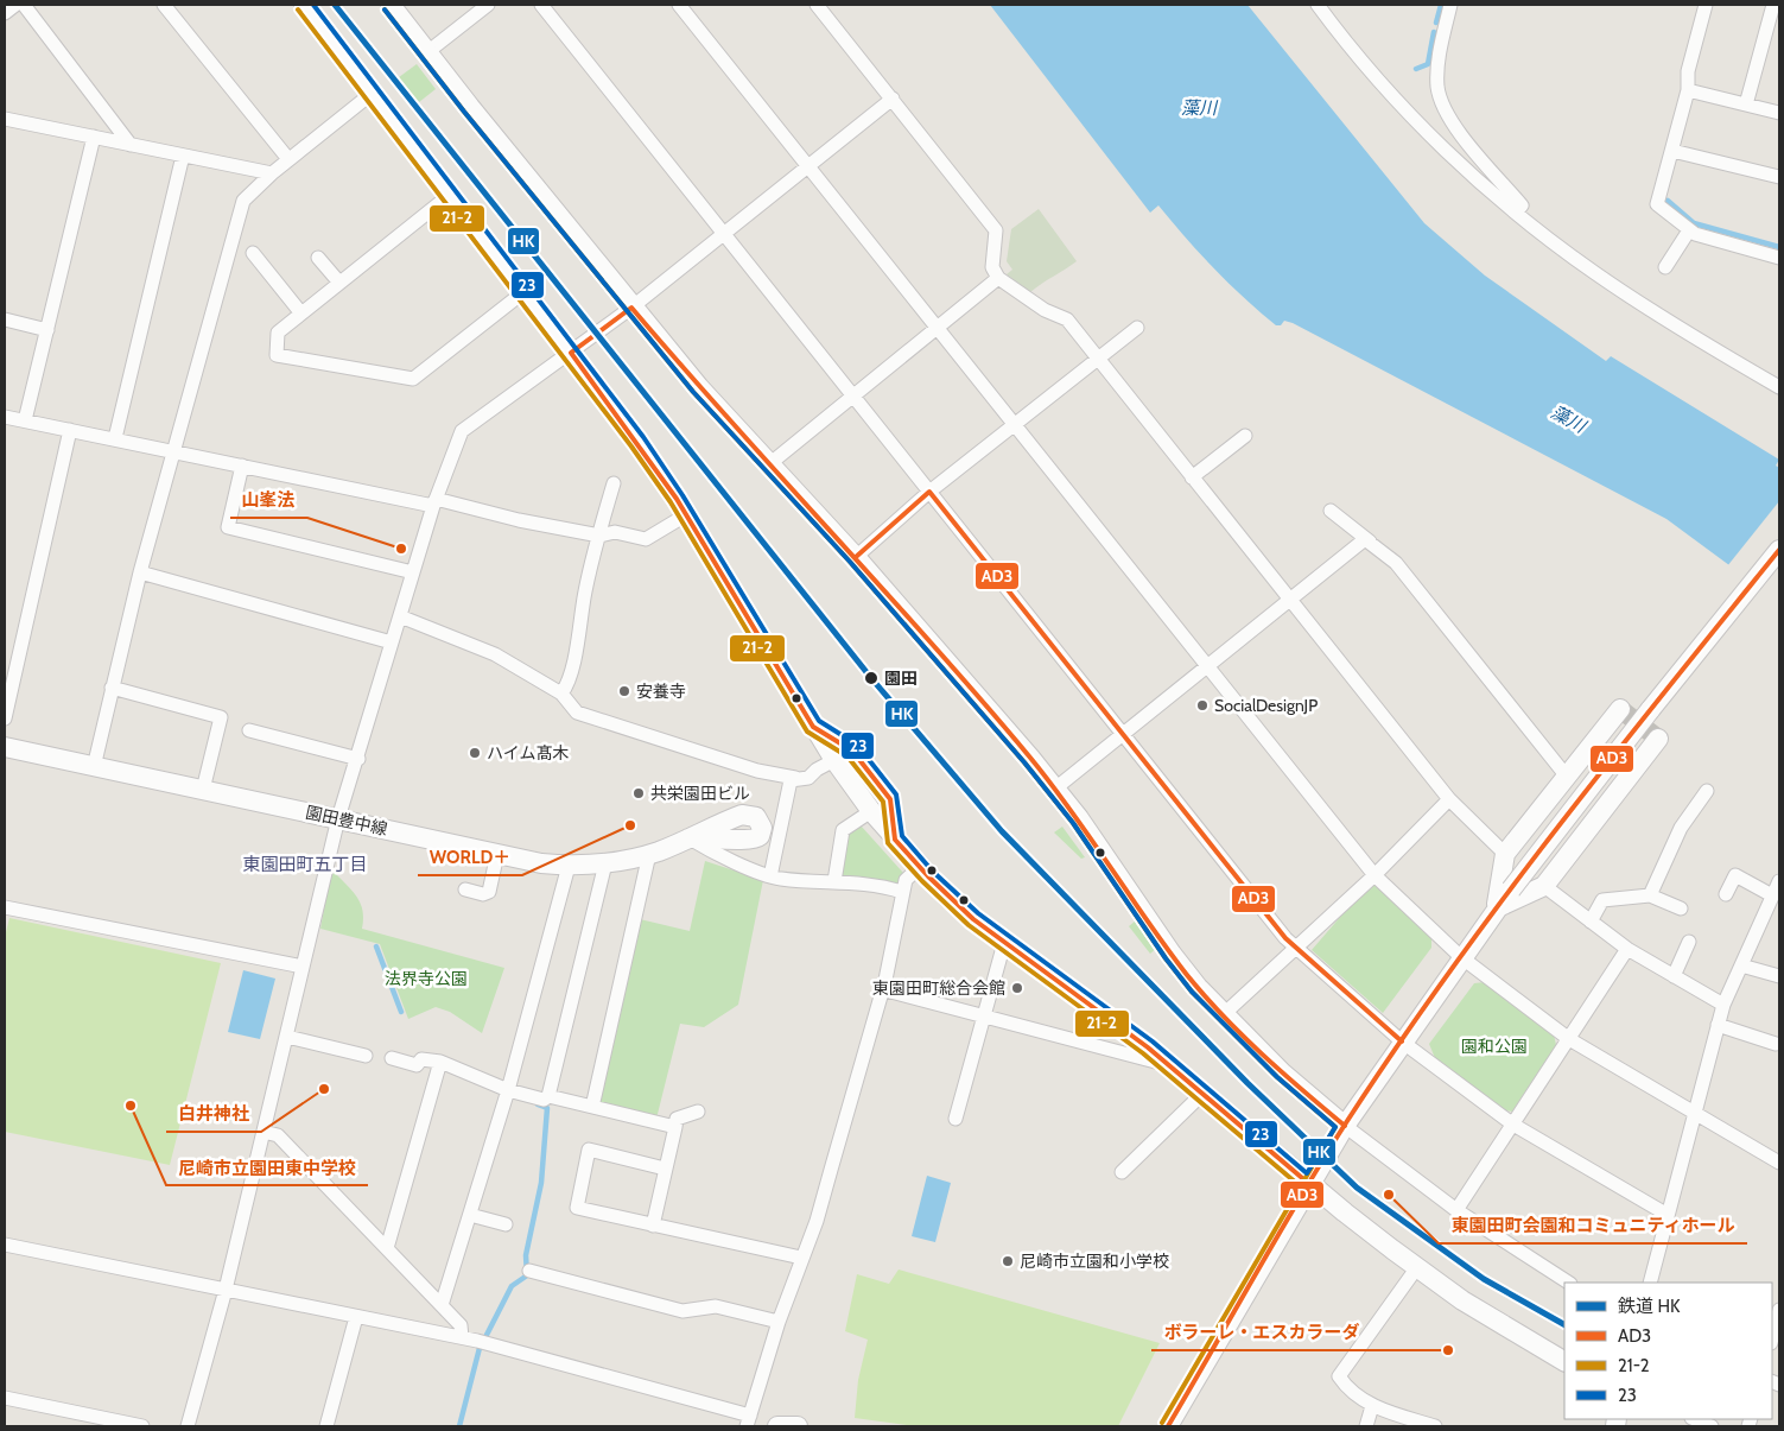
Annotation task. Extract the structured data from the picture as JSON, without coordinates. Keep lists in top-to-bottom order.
{
  "streets": {
    "street": ["園田豊中線"]
  },
  "districts": ["東園田町五丁目"],
  "water": ["藻川"],
  "parks": ["法界寺公園", "園和公園"],
  "places": [
    "山峯法",
    "園田",
    "安養寺",
    "SocialDesignJP",
    "ハイム髙木",
    "共栄園田ビル",
    "WORLD＋",
    "東園田町総合会館",
    "白井神社",
    "尼崎市立園田東中学校",
    "東園田町会園和コミュニティホール",
    "尼崎市立園和小学校",
    "ボラーレ・エスカラーダ"
  ],
  "lines": [
    "rail line HK",
    "transit line 23",
    "transit line 21-2",
    "transit line AD3"
  ],
  "legend": [
    "鉄道 HK",
    "AD3",
    "21-2",
    "23"
  ]
}
